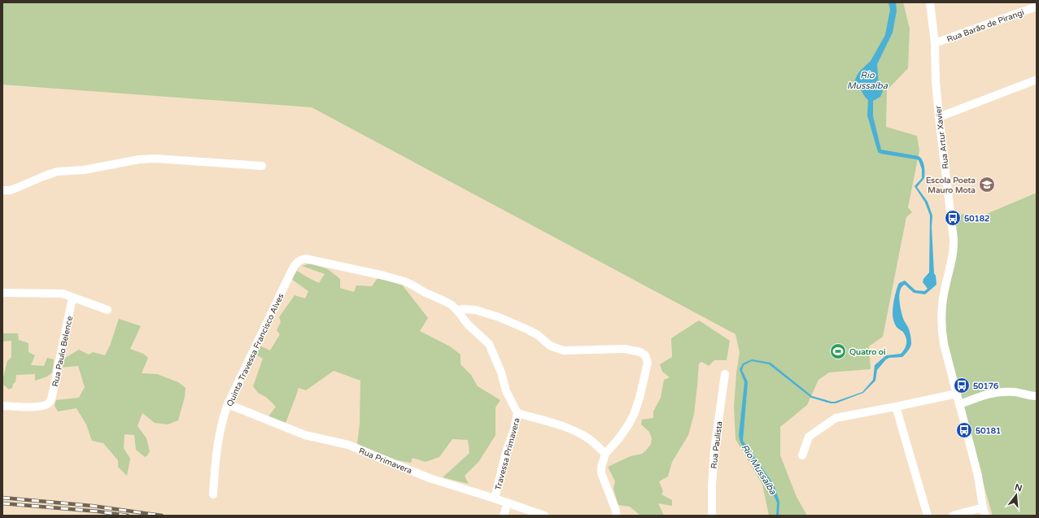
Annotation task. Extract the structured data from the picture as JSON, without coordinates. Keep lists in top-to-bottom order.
{
  "streets": {
    "street": [
      "Rua Barão de Pirangi",
      "Rua Artur Xavier",
      "Quinta Travessa Francisco Alves",
      "Rua Paulo Belence",
      "Rua Paulista",
      "Travessa Primavera",
      "Rua Primavera"
    ]
  },
  "crossings": [
    ["Rua Barão de Pirangi", "Rua Artur Xavier"],
    ["Quinta Travessa Francisco Alves", "Travessa Primavera"],
    ["Quinta Travessa Francisco Alves", "Rua Primavera"],
    ["Travessa Primavera", "Rua Primavera"]
  ],
  "water": ["Rio Mussaíba"],
  "places": {
    "school or university": ["Escola Poeta Mauro Mota"],
    "bus stop": ["50182", "50176", "50181"],
    "sports": ["Quatro oi"]
  },
  "north": "top"
}
